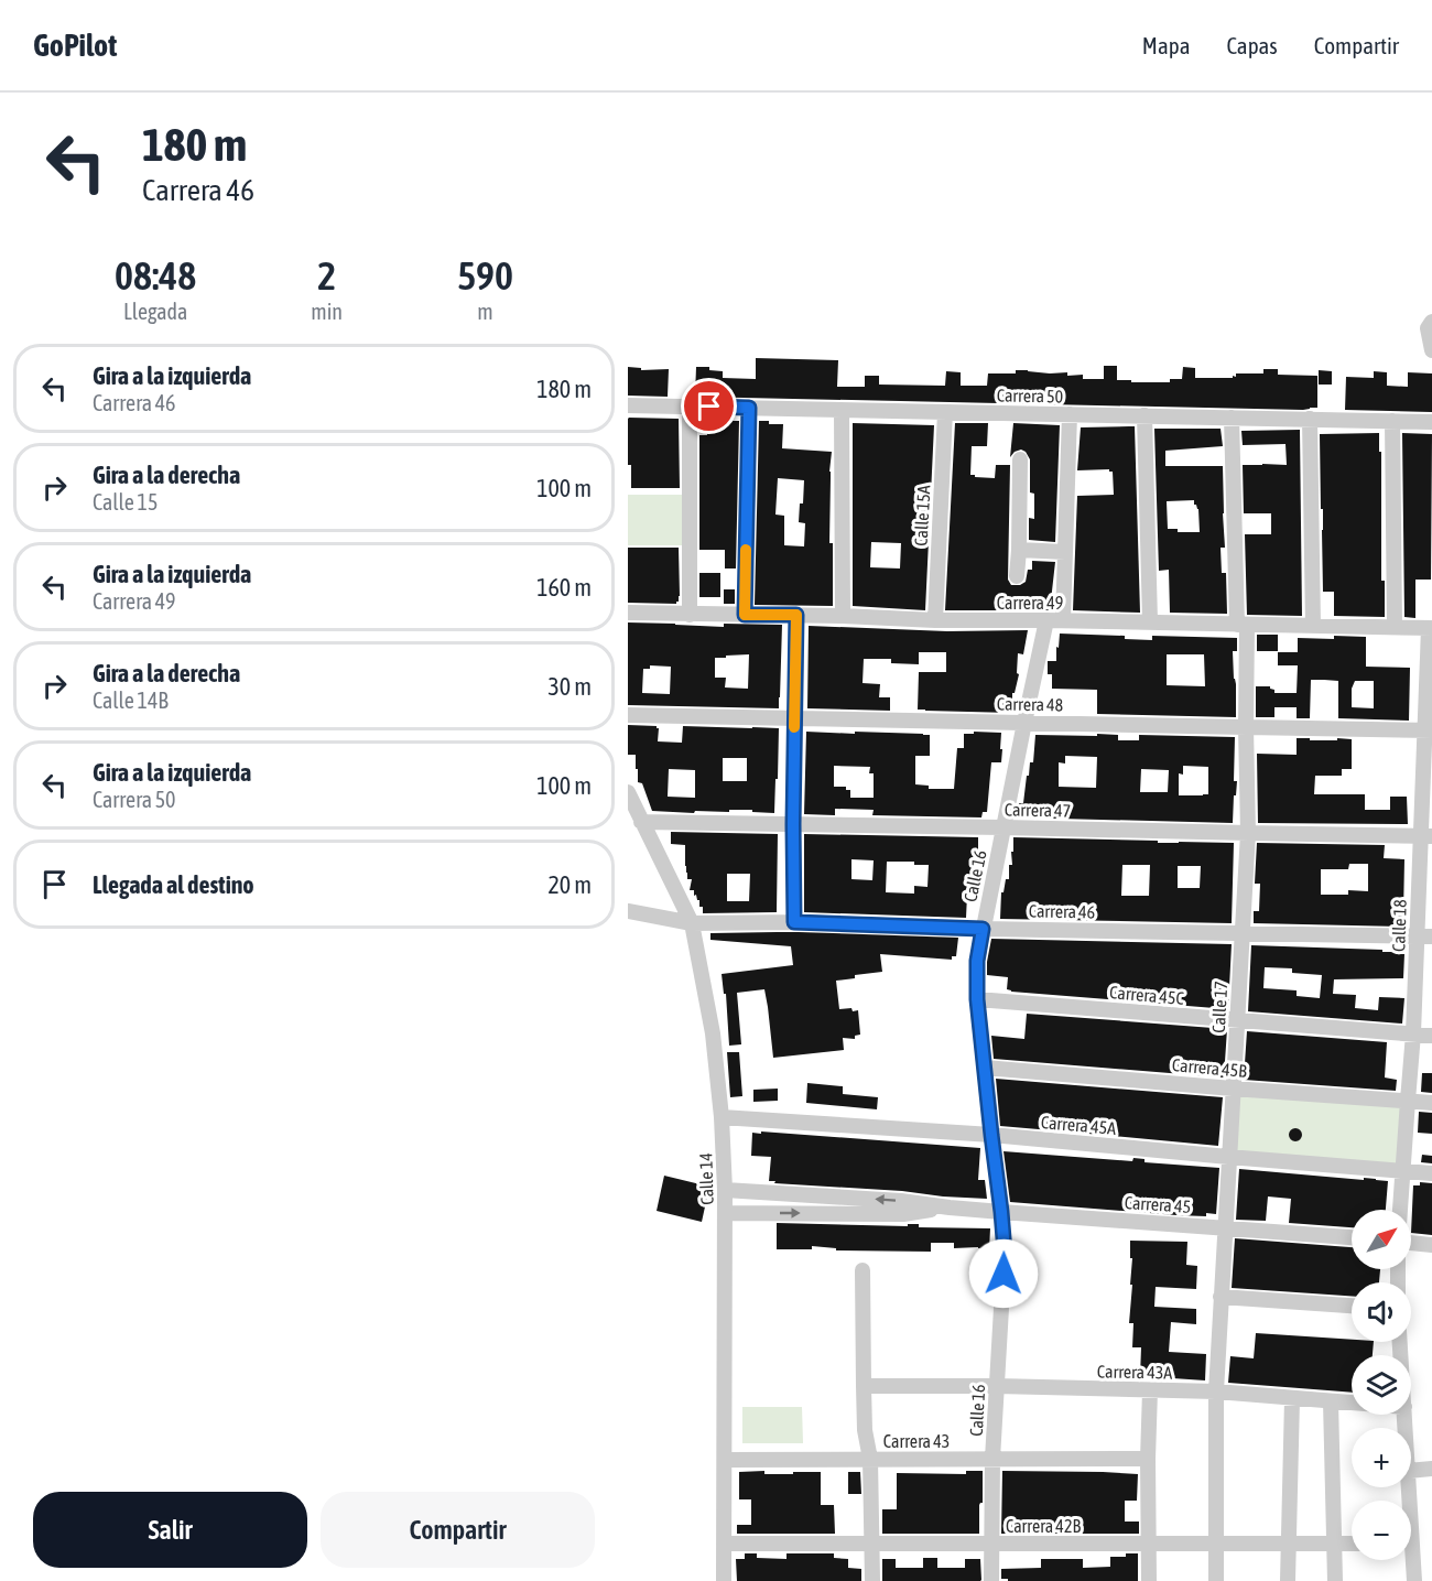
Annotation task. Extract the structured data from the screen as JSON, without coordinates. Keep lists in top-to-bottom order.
{
  "streets": {
    "street": [
      "Carrera 50",
      "Calle 15A",
      "Carrera 49",
      "Carrera 48",
      "Carrera 47",
      "Calle 16",
      "Carrera 46",
      "Calle 18",
      "Carrera 45C",
      "Calle 17",
      "Carrera 45B",
      "Carrera 45A",
      "Calle 14",
      "Carrera 45",
      "Carrera 43A",
      "Carrera 43",
      "Carrera 42B"
    ]
  },
  "crossings": [
    ["Carrera 50", "Calle 15A"],
    ["Carrera 50", "Calle 17"],
    ["Calle 15A", "Carrera 49"],
    ["Carrera 49", "Calle 16"],
    ["Carrera 49", "Calle 18"],
    ["Carrera 49", "Calle 17"],
    ["Carrera 48", "Calle 16"],
    ["Carrera 48", "Calle 18"],
    ["Carrera 48", "Calle 17"],
    ["Carrera 47", "Calle 16"],
    ["Carrera 47", "Calle 18"],
    ["Carrera 47", "Calle 17"],
    ["Carrera 47", "Calle 14"],
    ["Calle 16", "Carrera 46"],
    ["Calle 16", "Carrera 45C"],
    ["Calle 16", "Carrera 45B"],
    ["Calle 16", "Carrera 45A"],
    ["Calle 16", "Carrera 45"],
    ["Calle 16", "Carrera 43A"],
    ["Calle 16", "Carrera 43"],
    ["Calle 16", "Carrera 42B"],
    ["Carrera 46", "Calle 18"],
    ["Carrera 46", "Calle 17"],
    ["Carrera 46", "Calle 14"],
    ["Calle 18", "Carrera 45C"],
    ["Calle 18", "Carrera 45B"],
    ["Calle 18", "Carrera 45A"],
    ["Carrera 45C", "Calle 17"],
    ["Calle 17", "Carrera 45B"],
    ["Calle 17", "Carrera 45A"],
    ["Calle 17", "Carrera 45"],
    ["Calle 17", "Carrera 43A"],
    ["Calle 17", "Carrera 42B"],
    ["Carrera 45A", "Calle 14"],
    ["Calle 14", "Carrera 45"],
    ["Calle 14", "Carrera 43"],
    ["Calle 14", "Carrera 42B"]
  ],
  "north": "top right",
  "page": {
    "header": "GoPilot",
    "nav": ["Mapa", "Capas", "Compartir"],
    "turn": ["180 m", "Carrera 46"],
    "eta": [
      "08:48",
      "Llegada",
      "2",
      "min",
      "590",
      "m"
    ],
    "list": [
      {
        "name": "Gira a la izquierda",
        "note": "Carrera 46",
        "value": "180 m"
      },
      {
        "name": "Gira a la derecha",
        "note": "Calle 15",
        "value": "100 m"
      },
      {
        "name": "Gira a la izquierda",
        "note": "Carrera 49",
        "value": "160 m"
      },
      {
        "name": "Gira a la derecha",
        "note": "Calle 14B",
        "value": "30 m"
      },
      {
        "name": "Gira a la izquierda",
        "note": "Carrera 50",
        "value": "100 m"
      },
      {
        "name": "Llegada al destino",
        "value": "20 m"
      }
    ],
    "map_buttons": ["+", "−"],
    "buttons": ["Salir", "Compartir"]
  }
}
